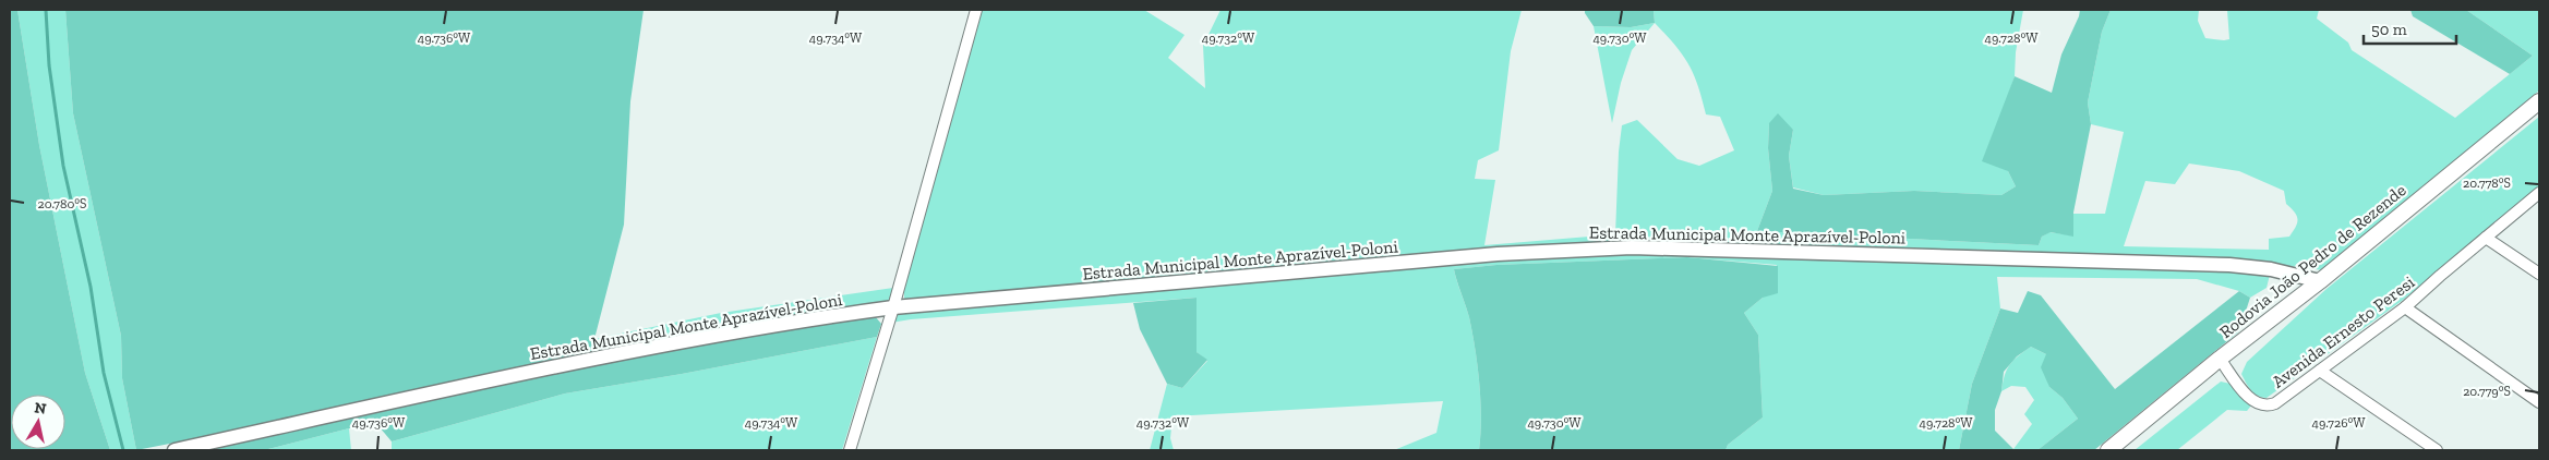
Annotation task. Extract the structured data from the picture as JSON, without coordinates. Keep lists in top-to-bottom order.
{
  "streets": {
    "main road": ["Rodovia João Pedro de Rezende"],
    "street": ["Estrada Municipal Monte Aprazível-Poloni", "Avenida Ernesto Peresi"]
  },
  "crossings": [
    ["Estrada Municipal Monte Aprazível-Poloni", "Rodovia João Pedro de Rezende"],
    ["Rodovia João Pedro de Rezende", "Avenida Ernesto Peresi"]
  ],
  "scale_bar": "50 m",
  "north": "top",
  "coordinates": [
    "49.736°W",
    "49.734°W",
    "49.732°W",
    "49.730°W",
    "49.728°W",
    "20.778°S",
    "20.780°S",
    "20.779°S",
    "49.726°W"
  ]
}
